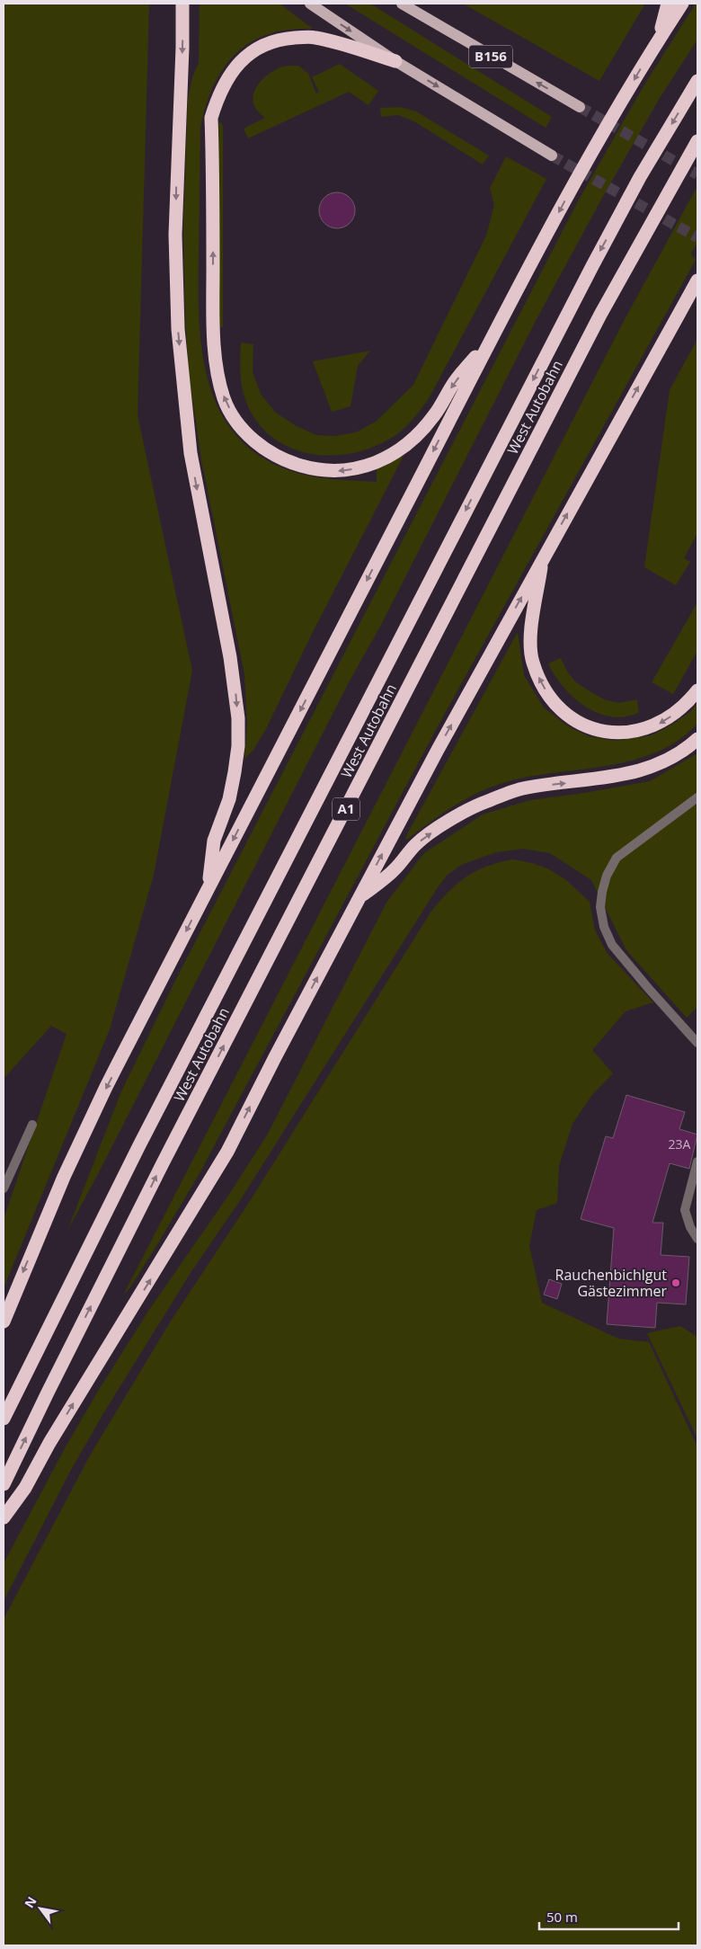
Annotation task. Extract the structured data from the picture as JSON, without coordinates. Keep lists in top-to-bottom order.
{
  "streets": {
    "highway": ["West Autobahn", "A1"],
    "main road": ["B156"]
  },
  "places": ["Rauchenbichlgut Gästezimmer"],
  "house_numbers": ["23A"],
  "scale_bar": "50 m",
  "north": "top left"
}
